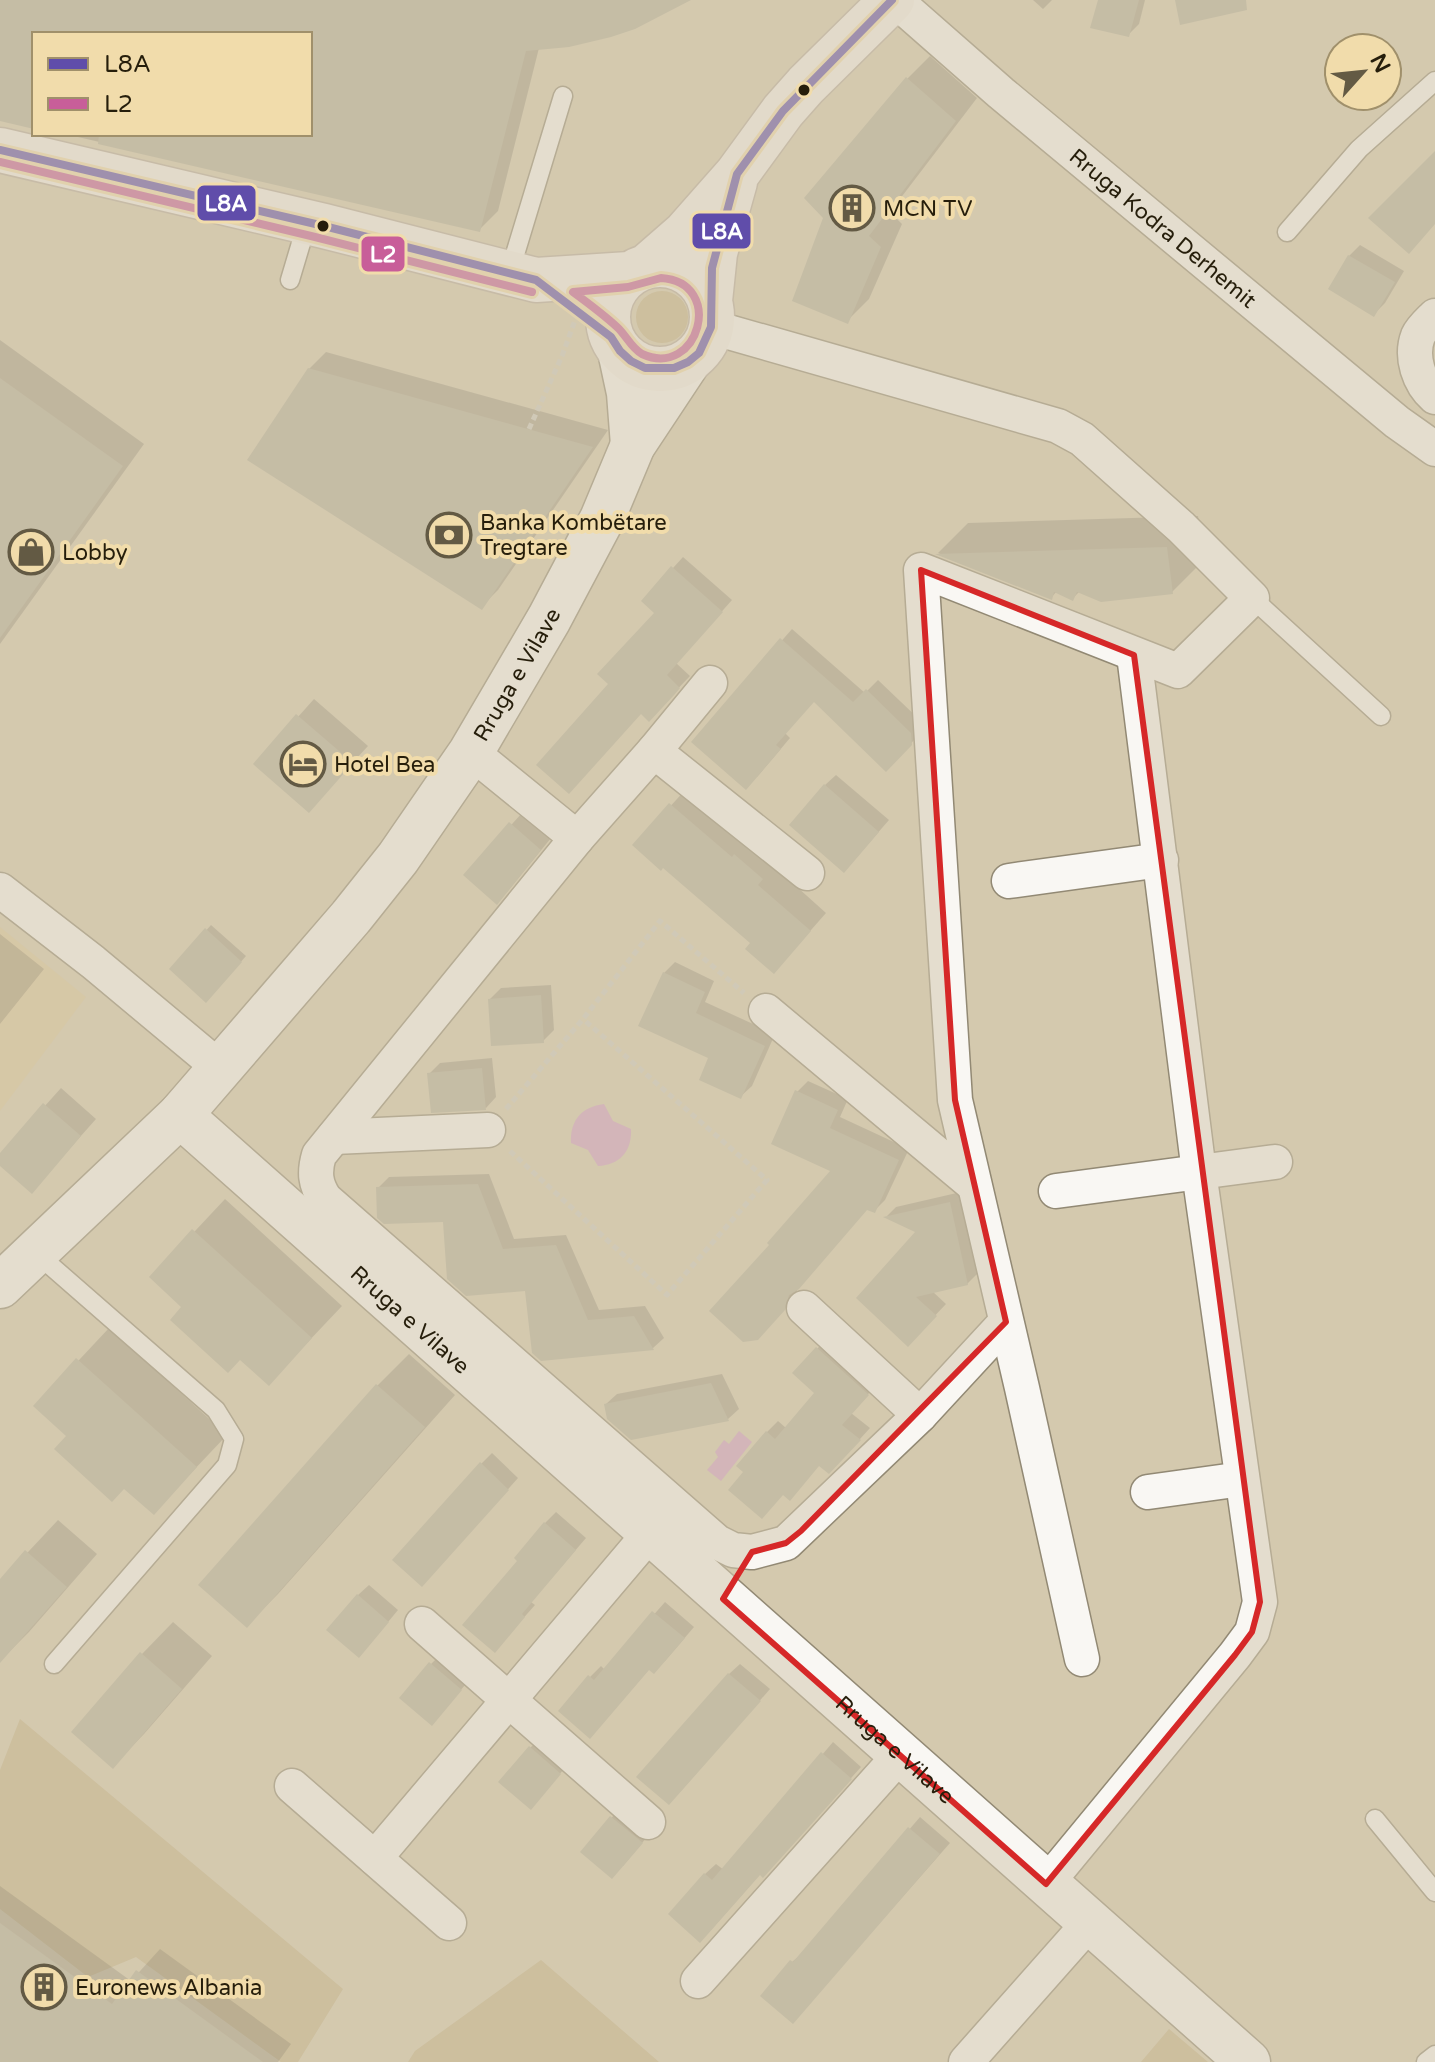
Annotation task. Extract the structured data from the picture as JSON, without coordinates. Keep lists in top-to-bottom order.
{
  "streets": {
    "main road": ["Rruga e Vilave"],
    "street": ["Rruga Kodra Derhemit"]
  },
  "crossings": [
    ["Rruga Kodra Derhemit", "Rruga e Vilave"]
  ],
  "places": {
    "building": ["MCN TV", "Euronews Albania"],
    "bank": ["Banka Kombëtare Tregtare"],
    "shop": ["Lobby"],
    "hotel": ["Hotel Bea"]
  },
  "lines": ["transit line L8A", "transit line L2"],
  "legend": ["L8A", "L2"],
  "north": "top right"
}
